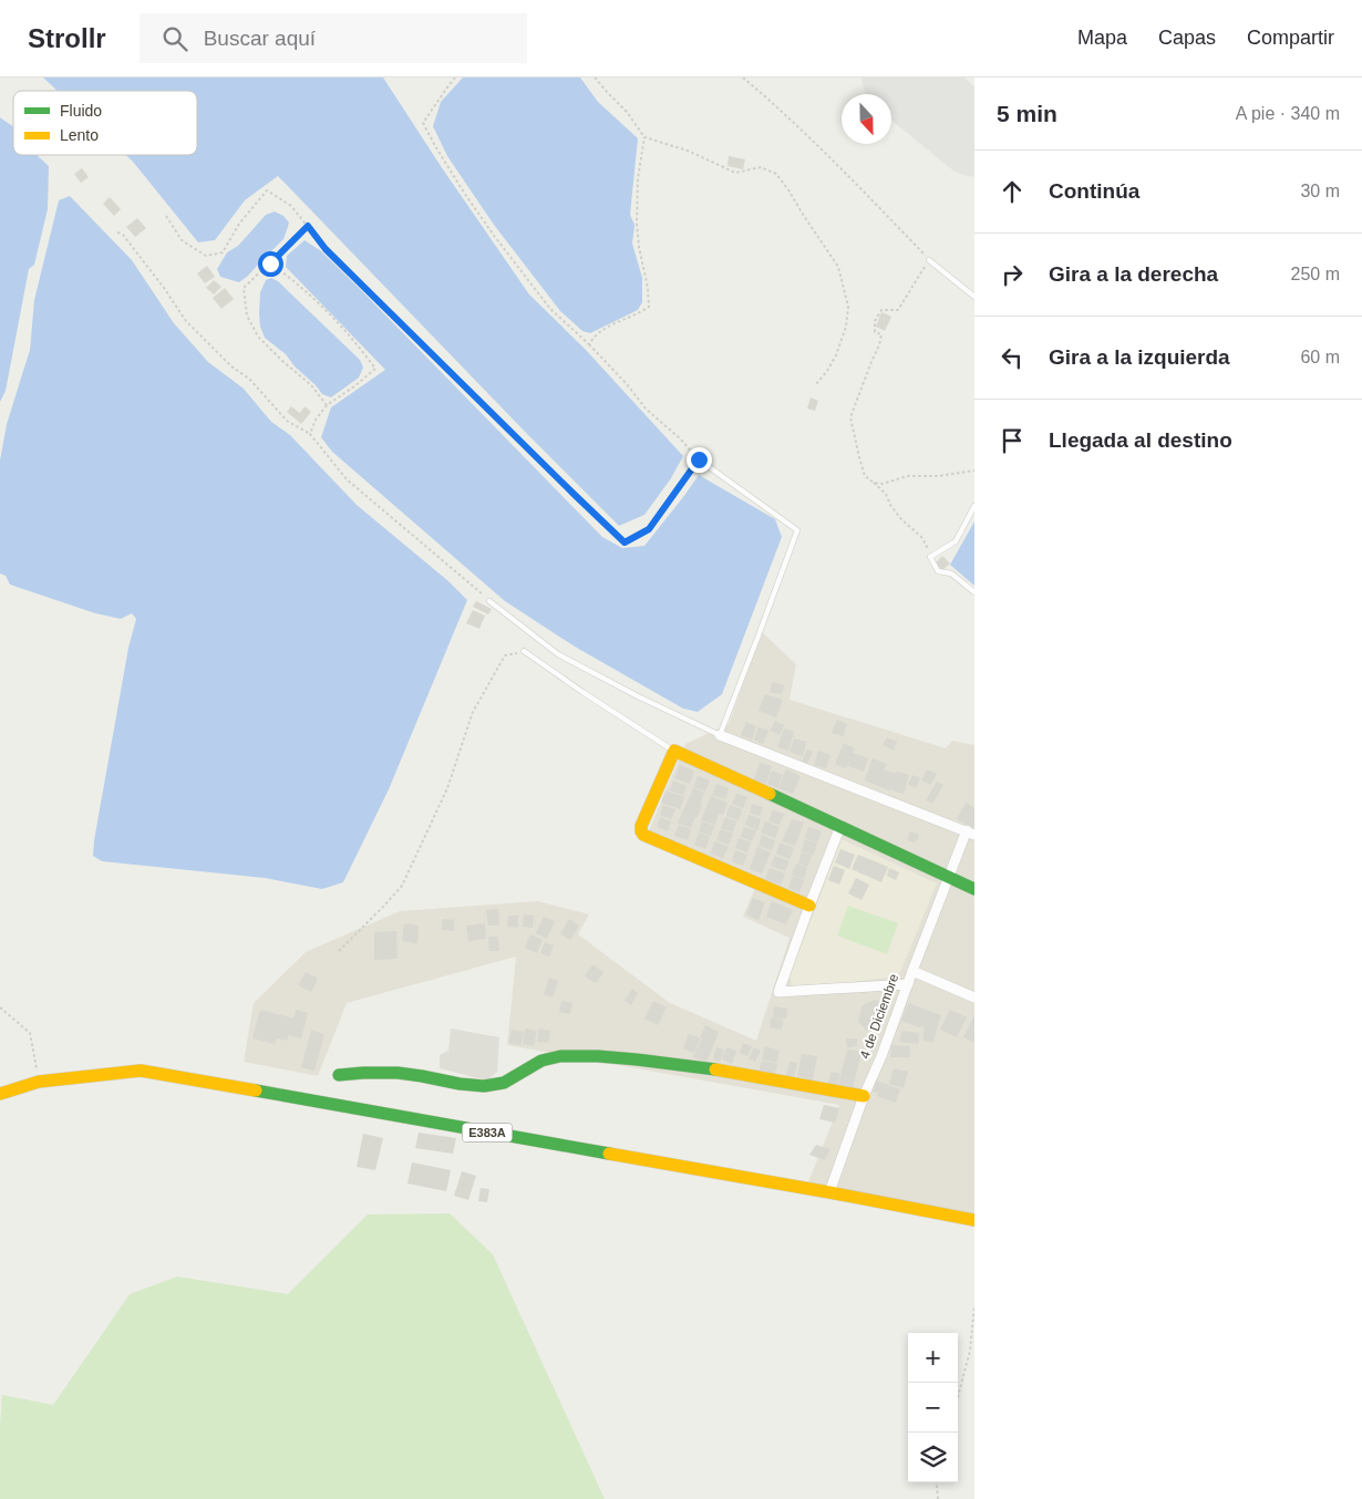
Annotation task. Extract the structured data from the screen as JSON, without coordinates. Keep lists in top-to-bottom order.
{
  "streets": {
    "street": ["4 de Diciembre", "E383A"]
  },
  "crossings": [
    ["4 de Diciembre", "E383A"]
  ],
  "legend": ["Fluido", "Lento"],
  "north": "bottom",
  "page": {
    "header": "Strollr",
    "search": "Buscar aquí",
    "nav": ["Mapa", "Capas", "Compartir"],
    "heading": ["5 min", "A pie · 340 m"],
    "list": [
      ["Continúa", "30 m"],
      ["Gira a la derecha", "250 m"],
      ["Gira a la izquierda", "60 m"],
      "Llegada al destino"
    ],
    "map_buttons": ["+", "−"]
  }
}
